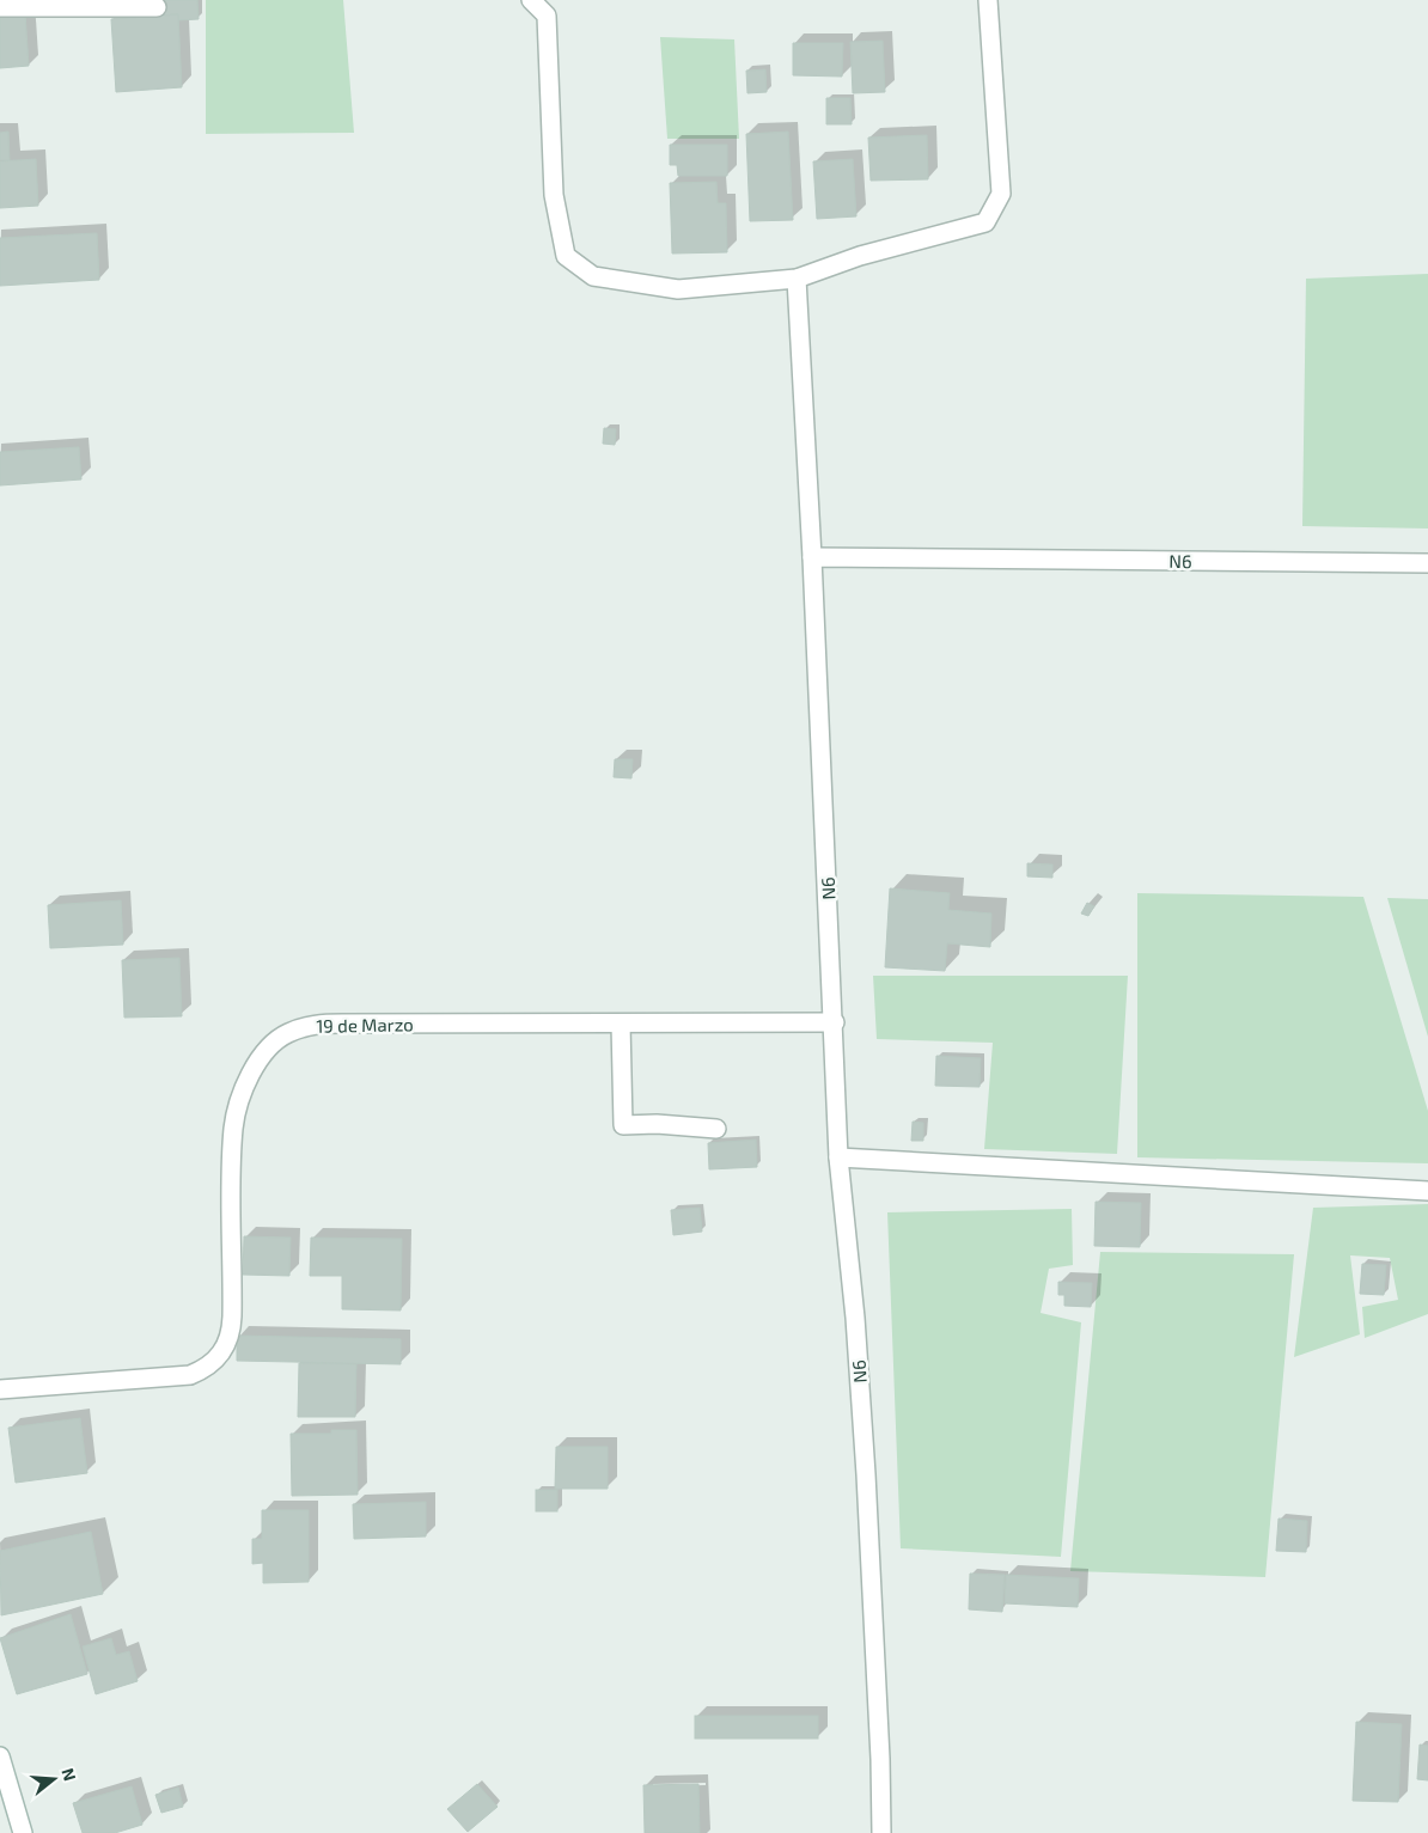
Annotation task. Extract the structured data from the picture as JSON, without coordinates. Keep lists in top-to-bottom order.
{
  "streets": {
    "street": ["N6", "19 de Marzo"]
  },
  "crossings": [
    ["N6", "19 de Marzo"]
  ],
  "north": "right"
}
